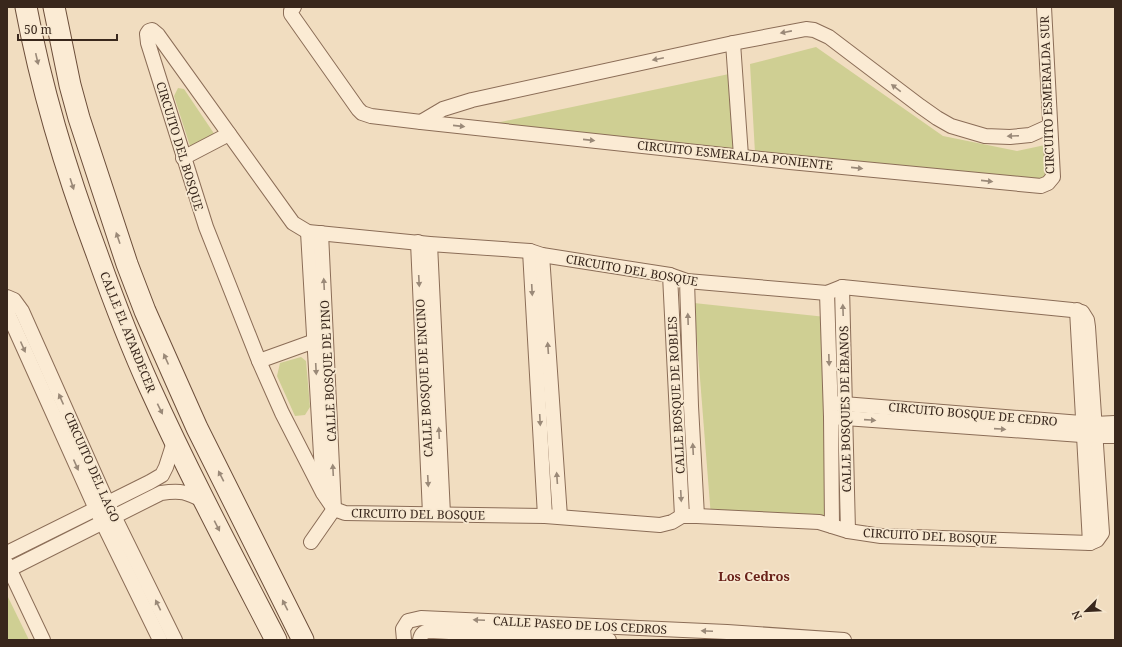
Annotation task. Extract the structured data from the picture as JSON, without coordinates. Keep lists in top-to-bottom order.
{
  "streets": {
    "street": [
      "CIRCUITO ESMERALDA SUR",
      "CIRCUITO DEL BOSQUE",
      "CIRCUITO ESMERALDA PONIENTE",
      "CALLE EL ATARDECER",
      "CALLE BOSQUE DE PINO",
      "CALLE BOSQUE DE ENCINO",
      "CALLE BOSQUE DE ROBLES",
      "CALLE BOSQUES DE ÉBANOS",
      "CIRCUITO BOSQUE DE CEDRO",
      "CIRCUITO DEL LAGO",
      "CALLE PASEO DE LOS CEDROS"
    ]
  },
  "crossings": [
    ["CIRCUITO ESMERALDA SUR", "CIRCUITO ESMERALDA PONIENTE"],
    ["CIRCUITO DEL BOSQUE", "CALLE BOSQUE DE PINO"],
    ["CIRCUITO DEL BOSQUE", "CALLE BOSQUE DE ENCINO"],
    ["CIRCUITO DEL BOSQUE", "CALLE BOSQUE DE ROBLES"],
    ["CIRCUITO DEL BOSQUE", "CALLE BOSQUES DE ÉBANOS"],
    ["CIRCUITO DEL BOSQUE", "CIRCUITO BOSQUE DE CEDRO"],
    ["CALLE BOSQUES DE ÉBANOS", "CIRCUITO BOSQUE DE CEDRO"]
  ],
  "districts": ["Los Cedros"],
  "scale_bar": "50 m",
  "north": "bottom left"
}
